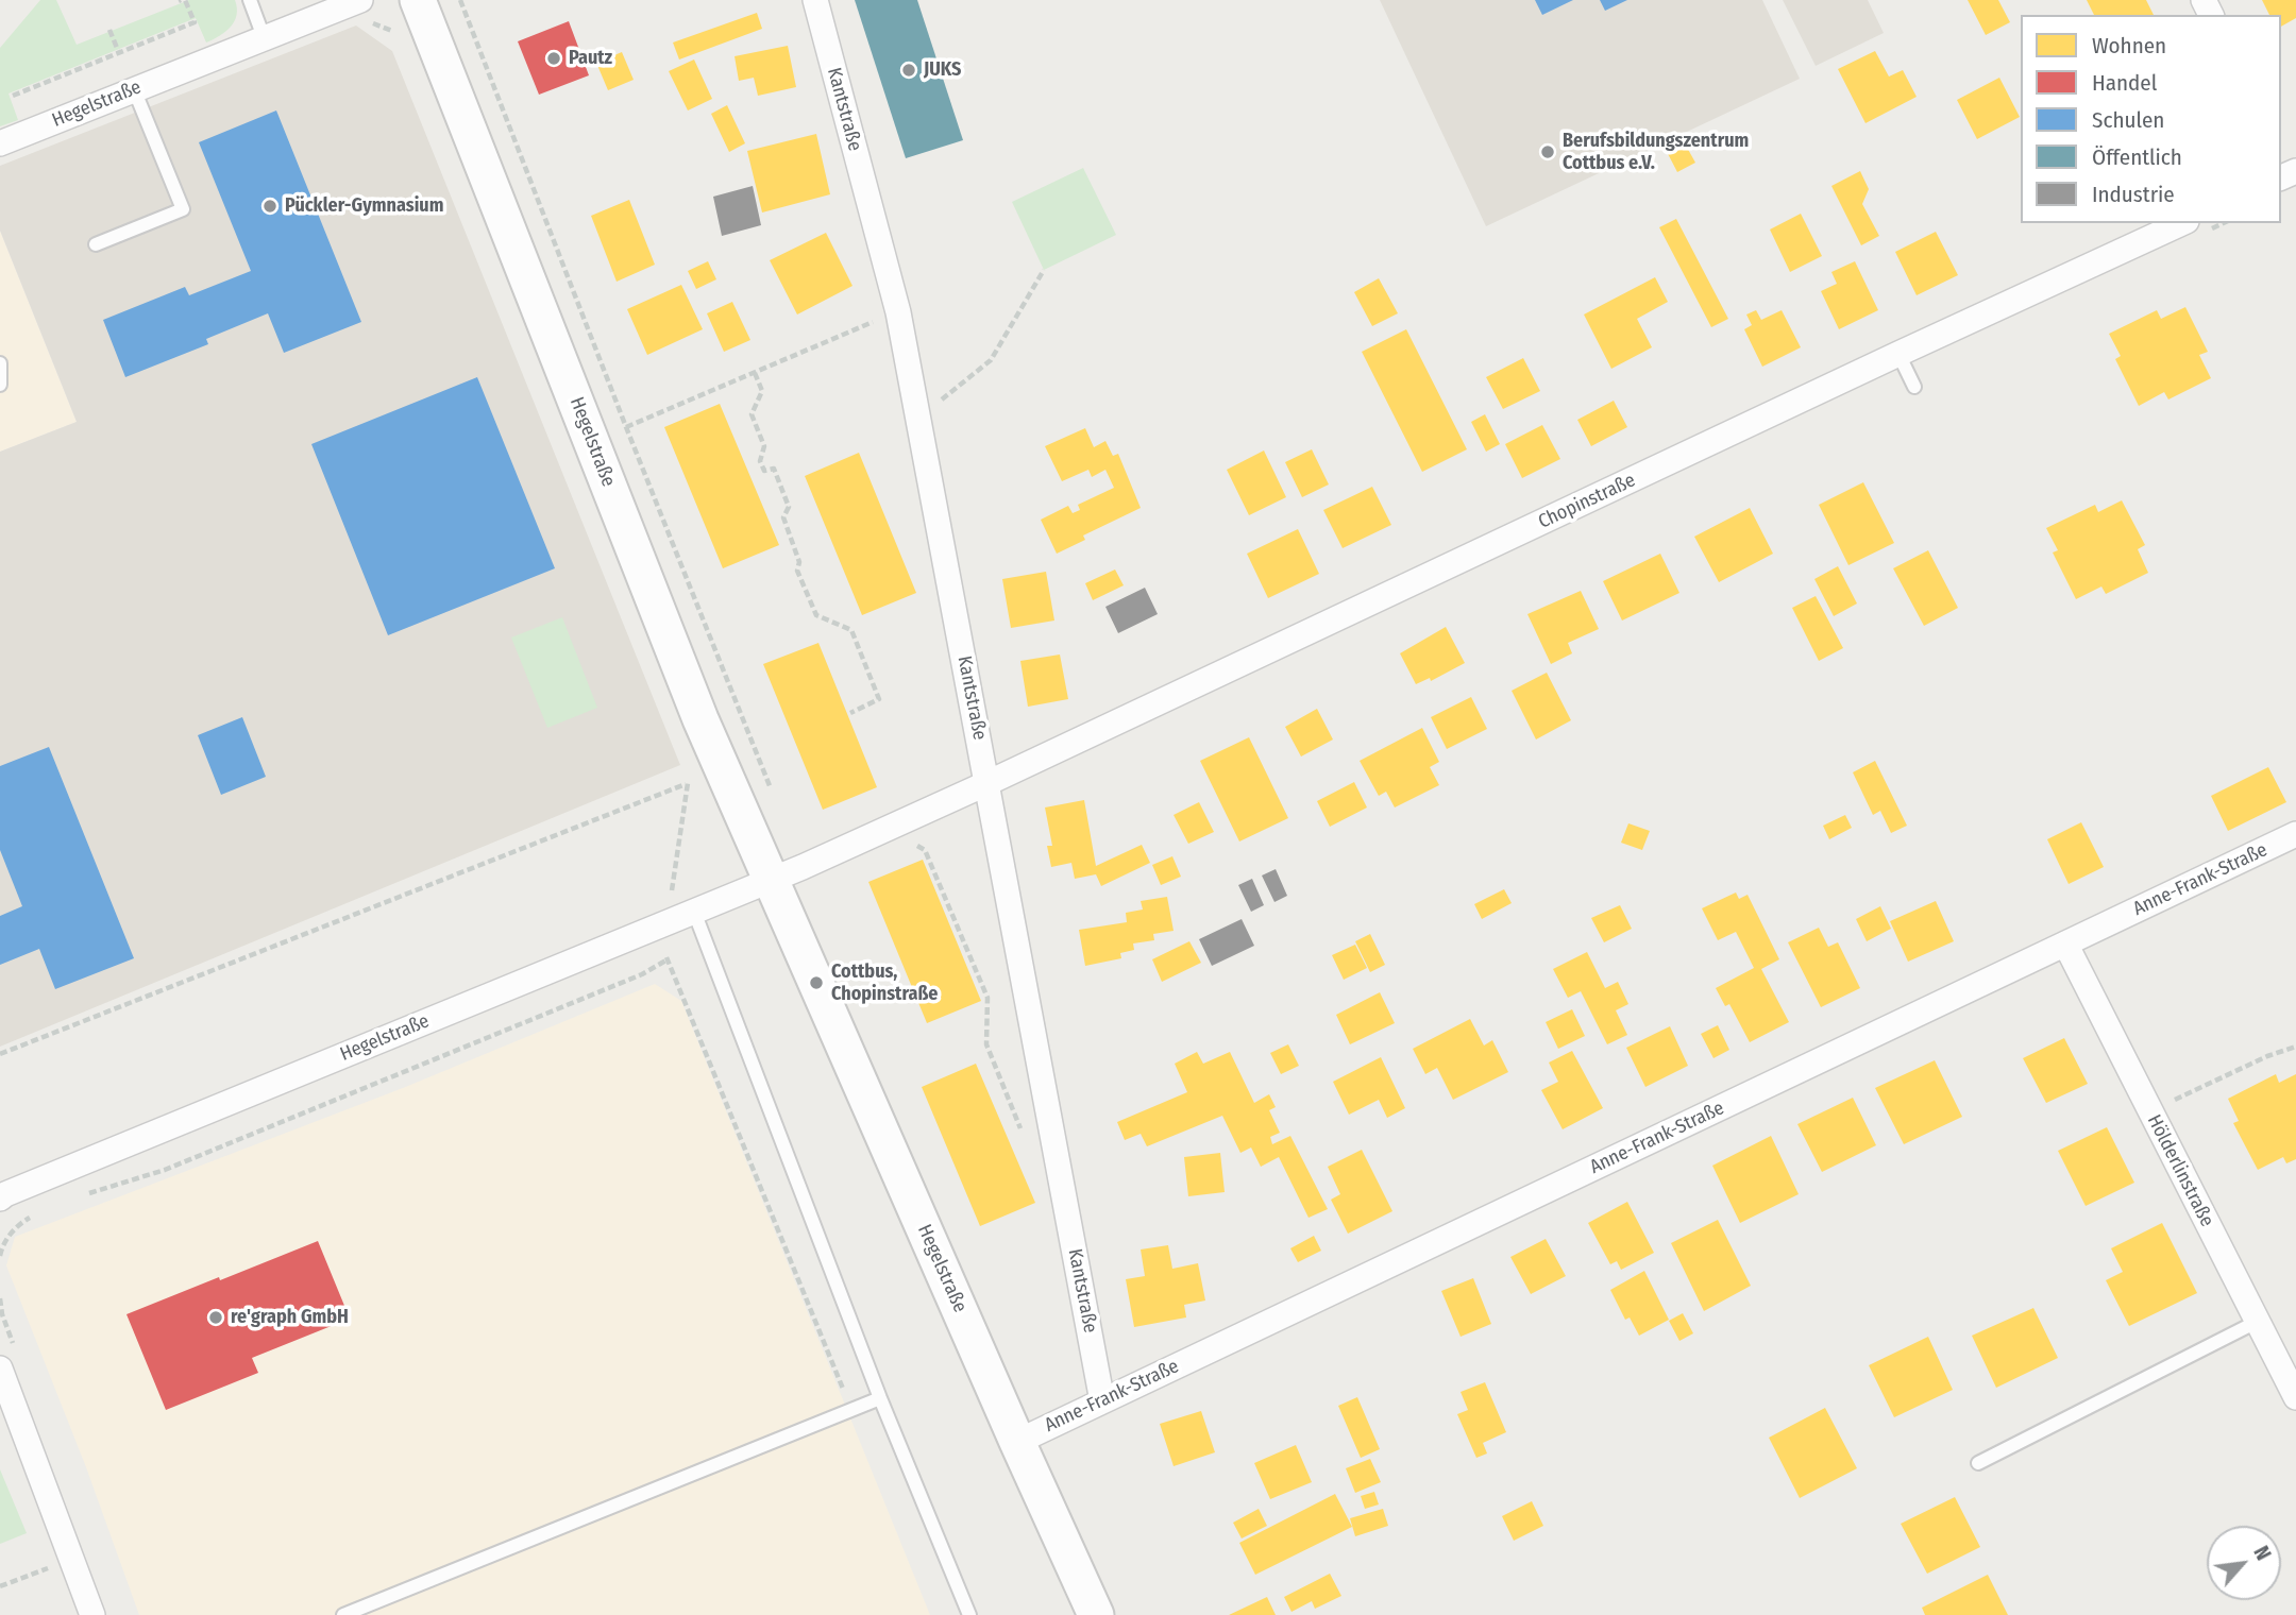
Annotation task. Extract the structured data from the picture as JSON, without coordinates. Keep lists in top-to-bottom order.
{
  "streets": {
    "street": [
      "Hegelstraße",
      "Kantstraße",
      "Chopinstraße",
      "Anne-Frank-Straße",
      "Hölderlinstraße"
    ]
  },
  "crossings": [
    ["Hegelstraße", "Kantstraße"],
    ["Hegelstraße", "Chopinstraße"],
    ["Hegelstraße", "Anne-Frank-Straße"],
    ["Kantstraße", "Chopinstraße"],
    ["Kantstraße", "Anne-Frank-Straße"],
    ["Anne-Frank-Straße", "Hölderlinstraße"]
  ],
  "places": [
    "Pautz",
    "JUKS",
    "Berufsbildungszentrum Cottbus e.V.",
    "Pückler-Gymnasium",
    "Cottbus, Chopinstraße",
    "re'graph GmbH"
  ],
  "legend": [
    "Wohnen",
    "Handel",
    "Schulen",
    "Öffentlich",
    "Industrie"
  ],
  "north": "top right"
}
